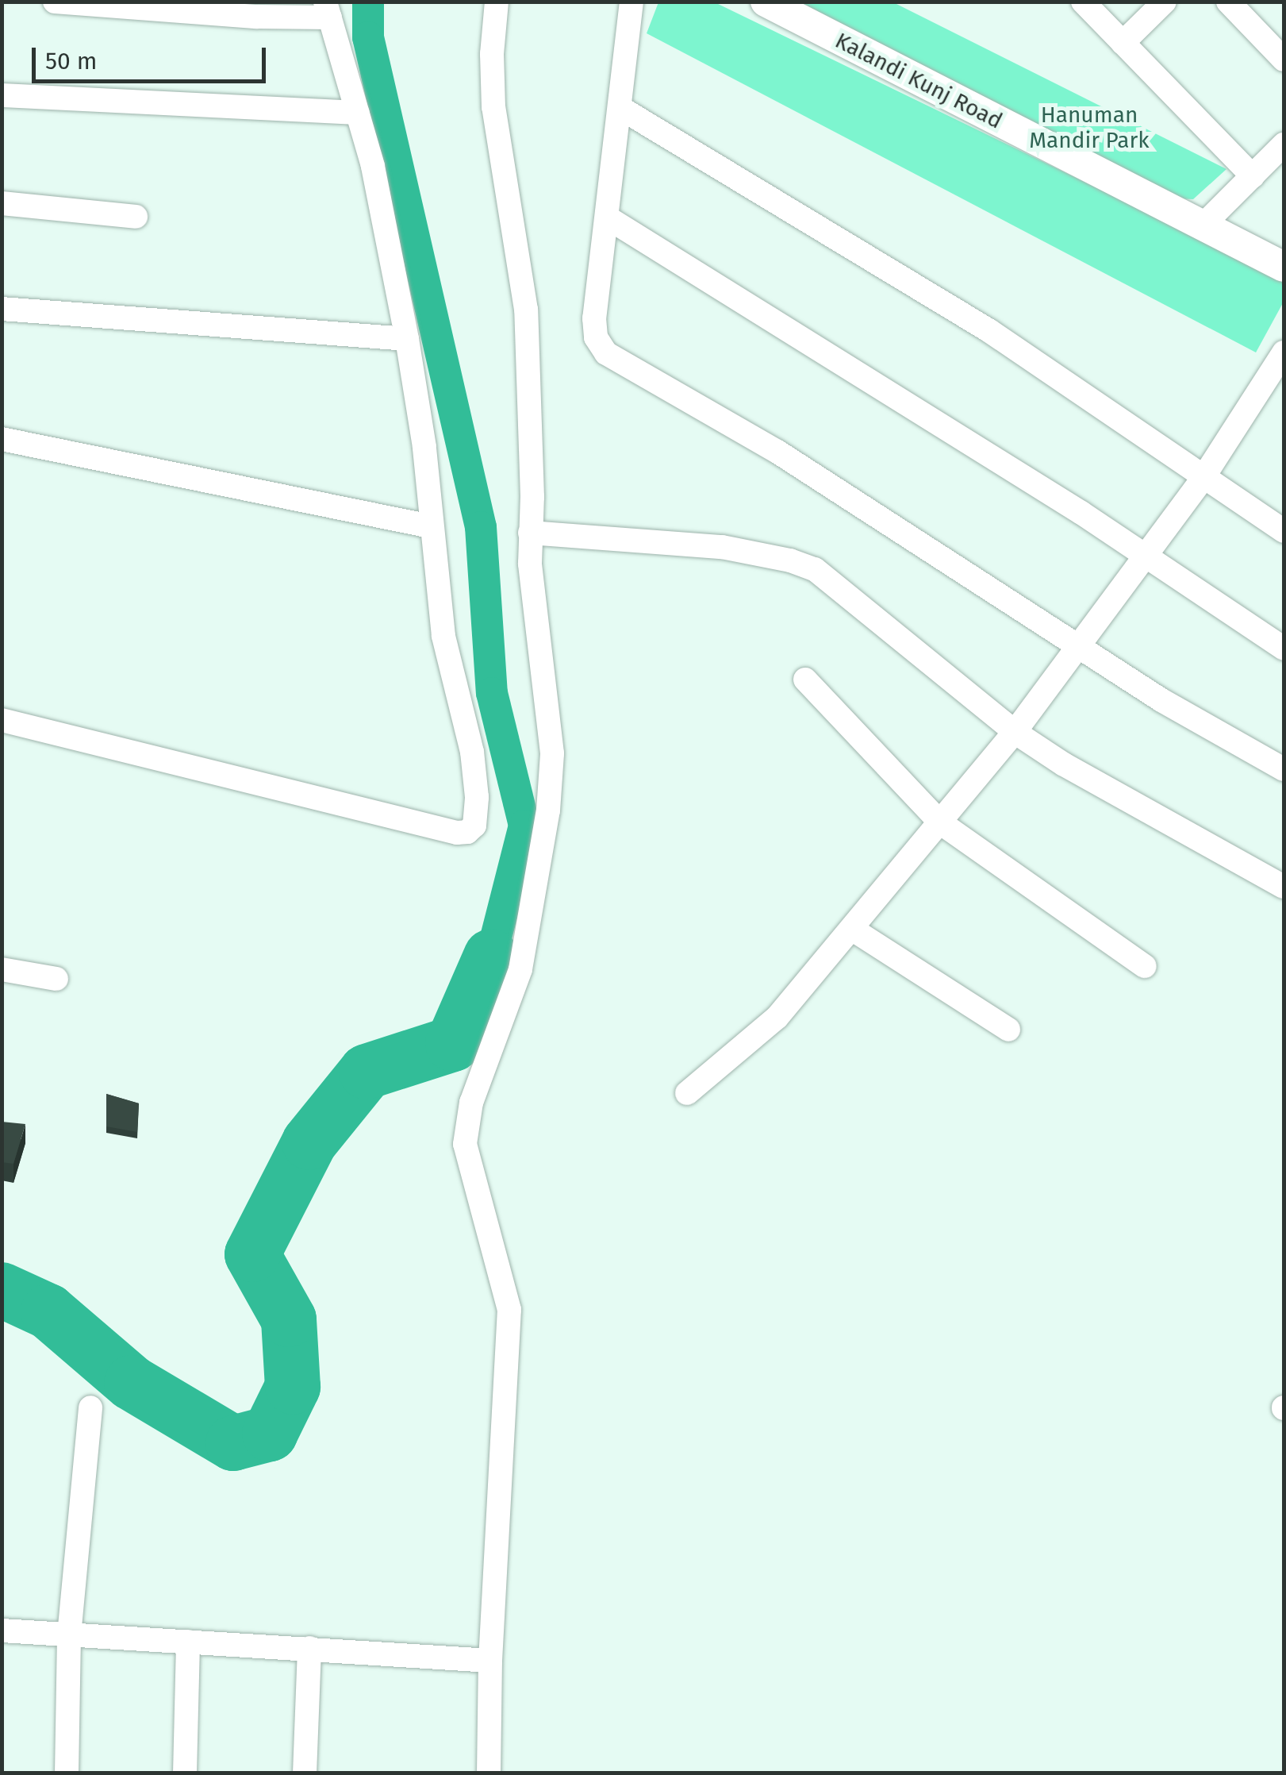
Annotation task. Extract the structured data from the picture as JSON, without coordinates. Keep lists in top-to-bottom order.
{
  "streets": {
    "street": ["Kalandi Kunj Road"]
  },
  "parks": ["Hanuman Mandir Park"],
  "scale_bar": "50 m"
}
